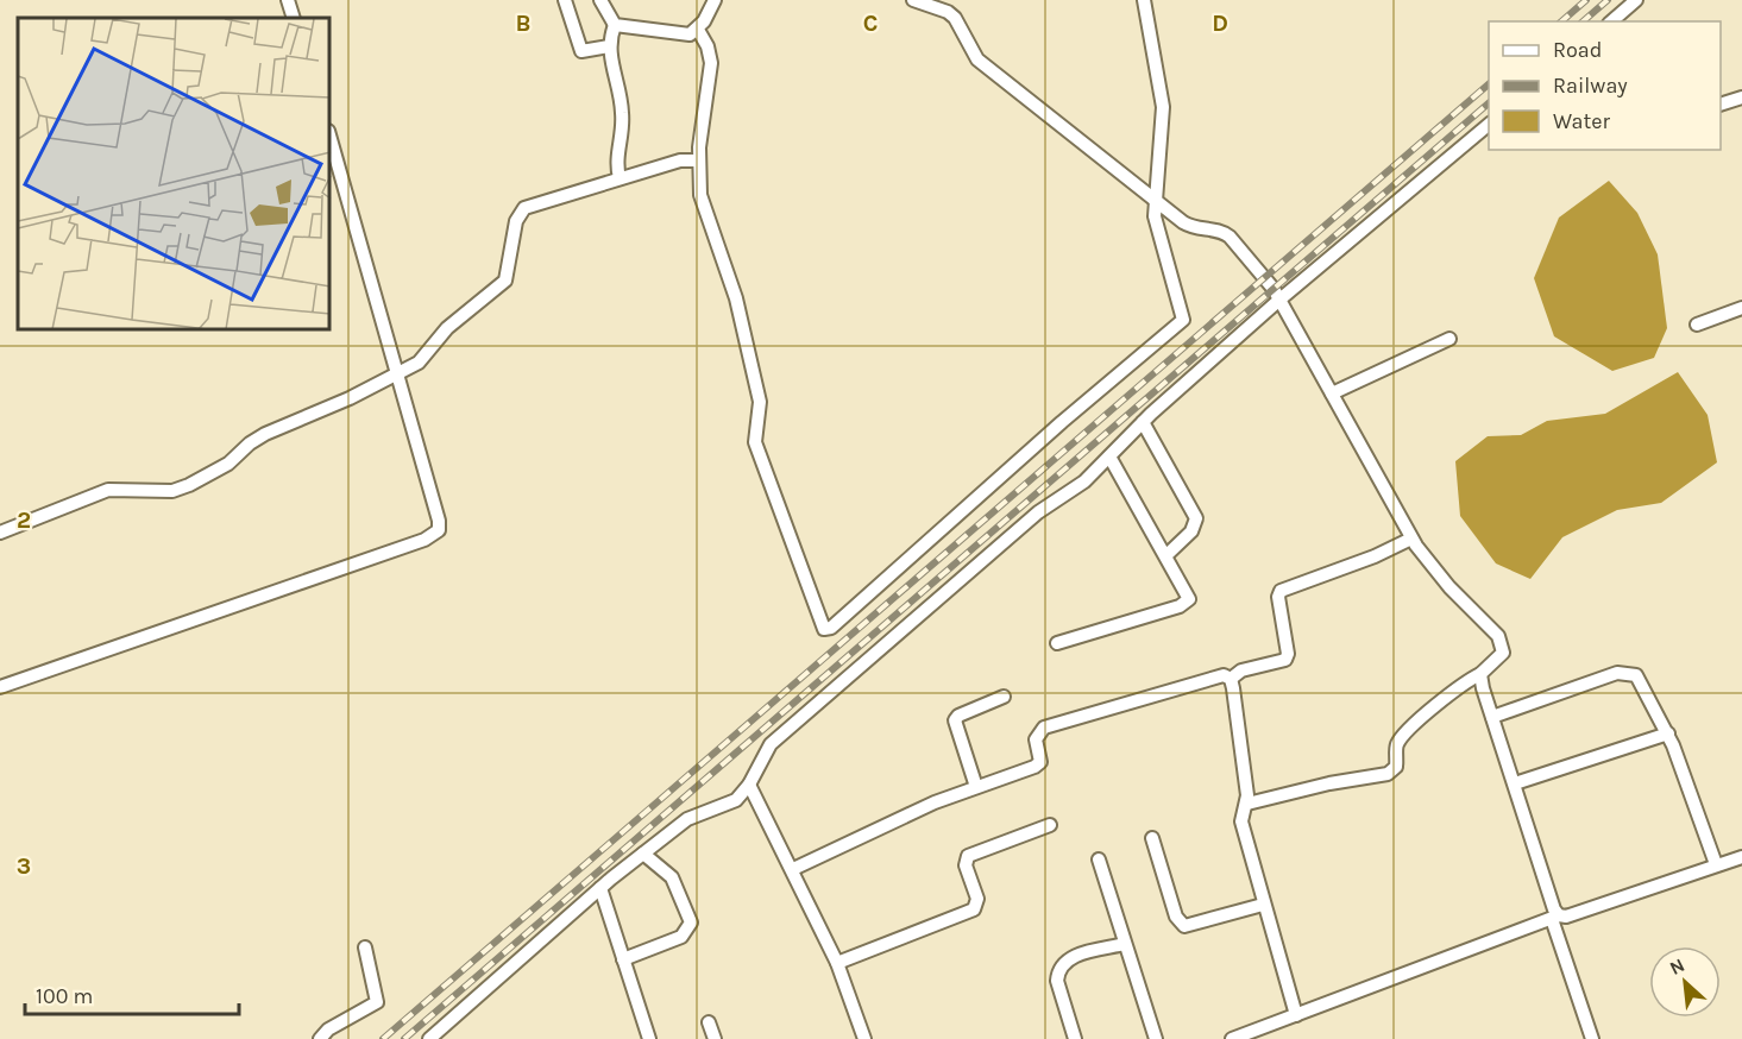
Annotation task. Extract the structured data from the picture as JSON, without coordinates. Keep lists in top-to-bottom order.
{
  "legend": ["Road", "Railway", "Water"],
  "scale_bar": "100 m",
  "north": "top left",
  "grid": {
    "columns": ["B", "C", "D"],
    "rows": ["2", "3"]
  }
}
